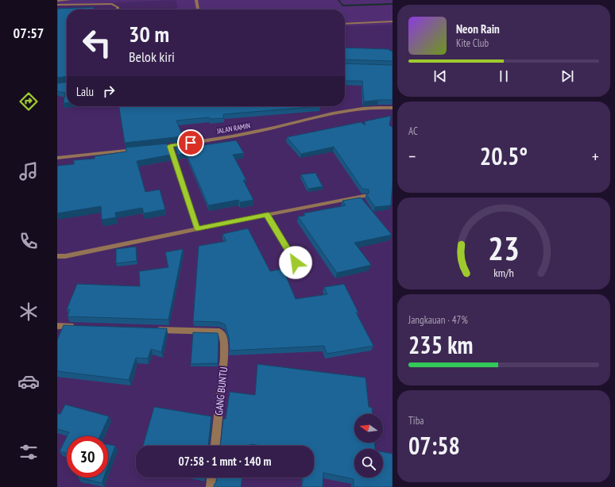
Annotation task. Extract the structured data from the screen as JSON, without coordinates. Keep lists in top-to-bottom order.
{
  "streets": {
    "street": ["JALAN RAMIN", "GANG BUNTU"]
  },
  "north": "left",
  "page": {
    "tabs": "07:57",
    "turn": ["30 m", "Belok kiri"],
    "song": ["Neon Rain", "Kite Club"],
    "then": "Lalu",
    "tile": [
      "AC",
      ["Jangkauan · 47%", "235 km"],
      ["Tiba", "07:58"]
    ],
    "heat": ["−", "20.5°", "+"],
    "limit": "30",
    "trip": "07:58 · 1 mnt · 140 m",
    "gauge": ["23", "km/h"]
  }
}
